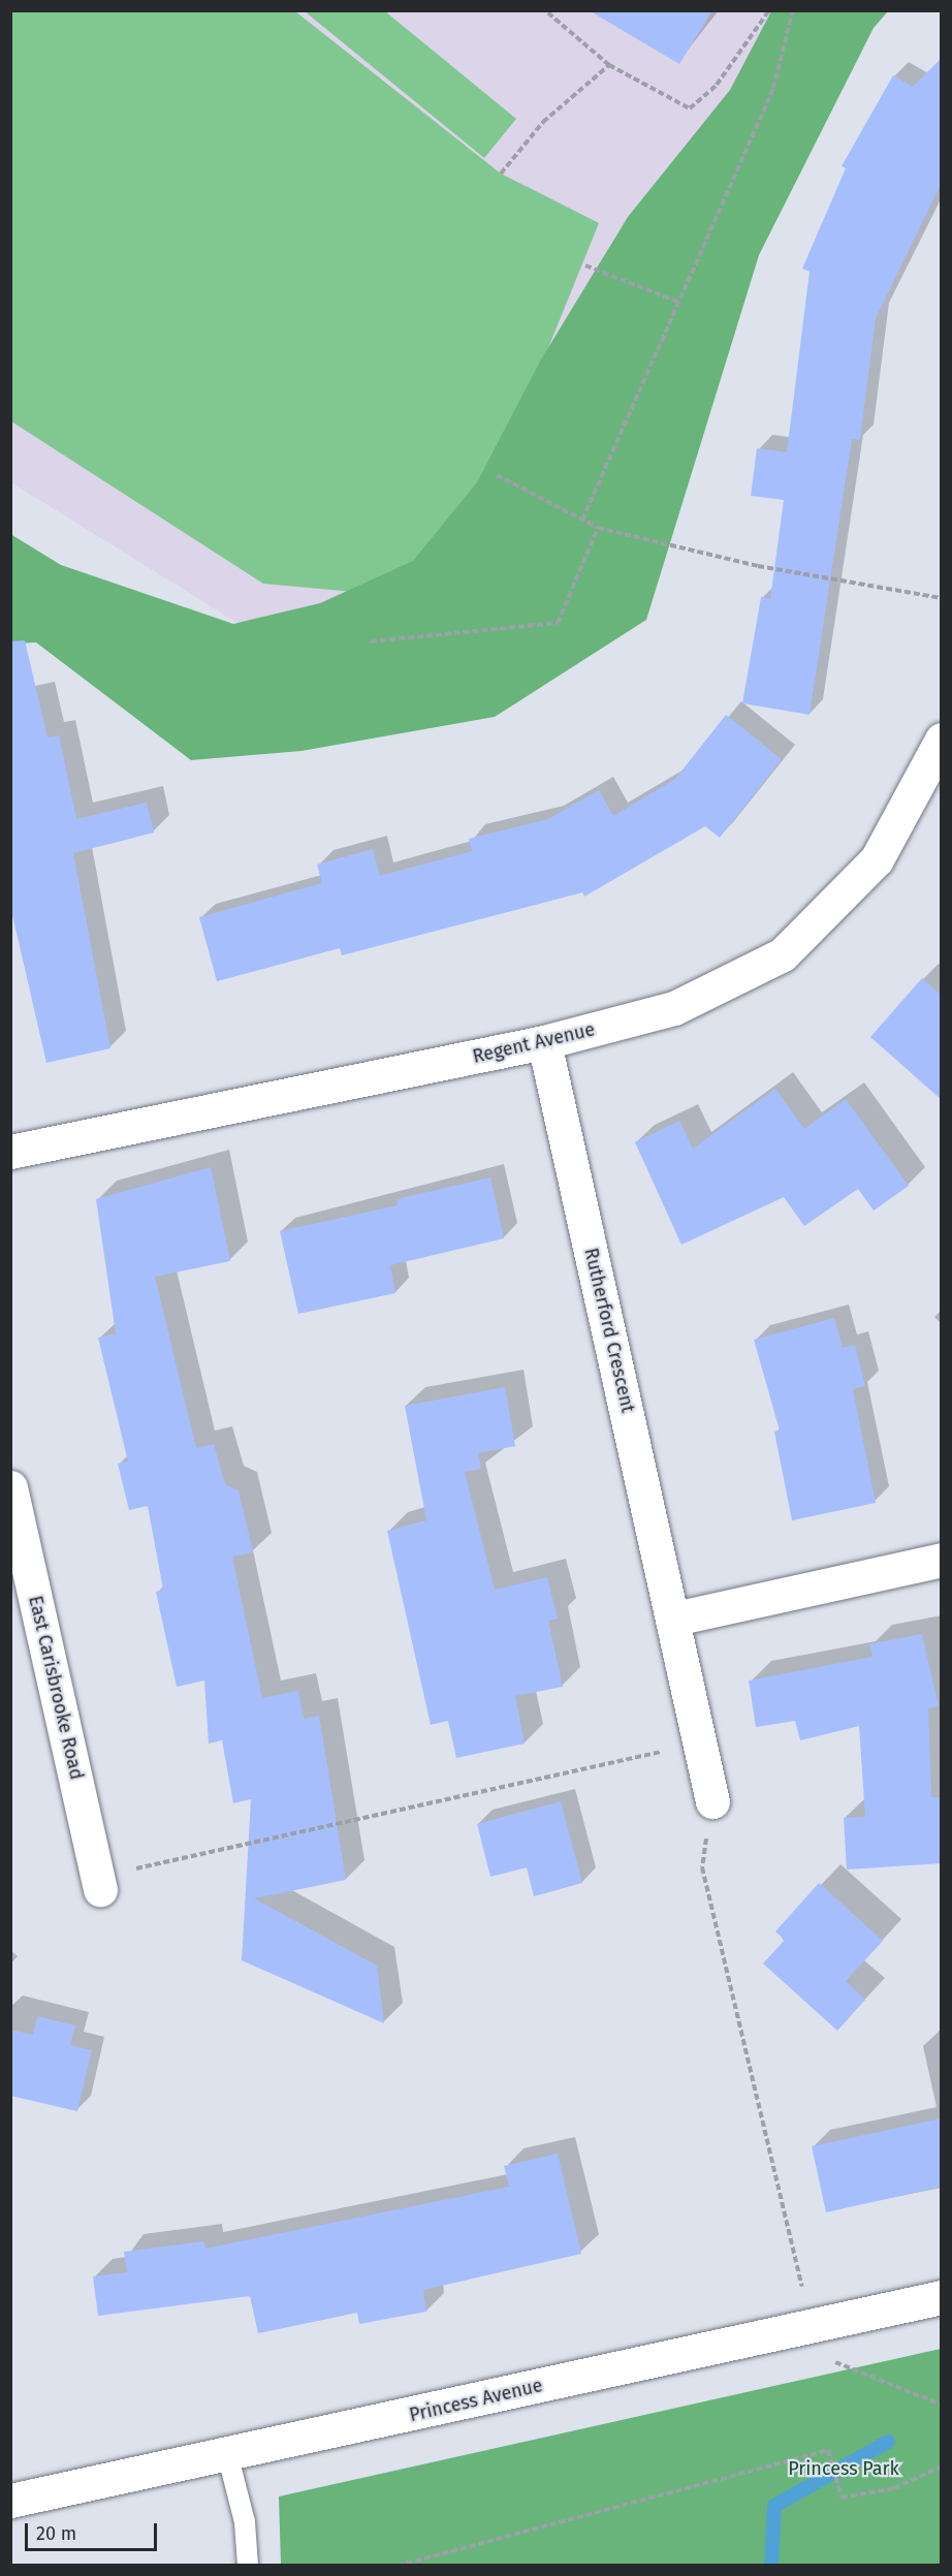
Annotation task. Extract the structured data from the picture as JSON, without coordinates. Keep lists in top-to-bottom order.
{
  "streets": {
    "street": [
      "Regent Avenue",
      "Rutherford Crescent",
      "East Carisbrooke Road",
      "Princess Avenue"
    ]
  },
  "crossings": [
    ["Regent Avenue", "Rutherford Crescent"]
  ],
  "parks": ["Princess Park"],
  "scale_bar": "20 m"
}
